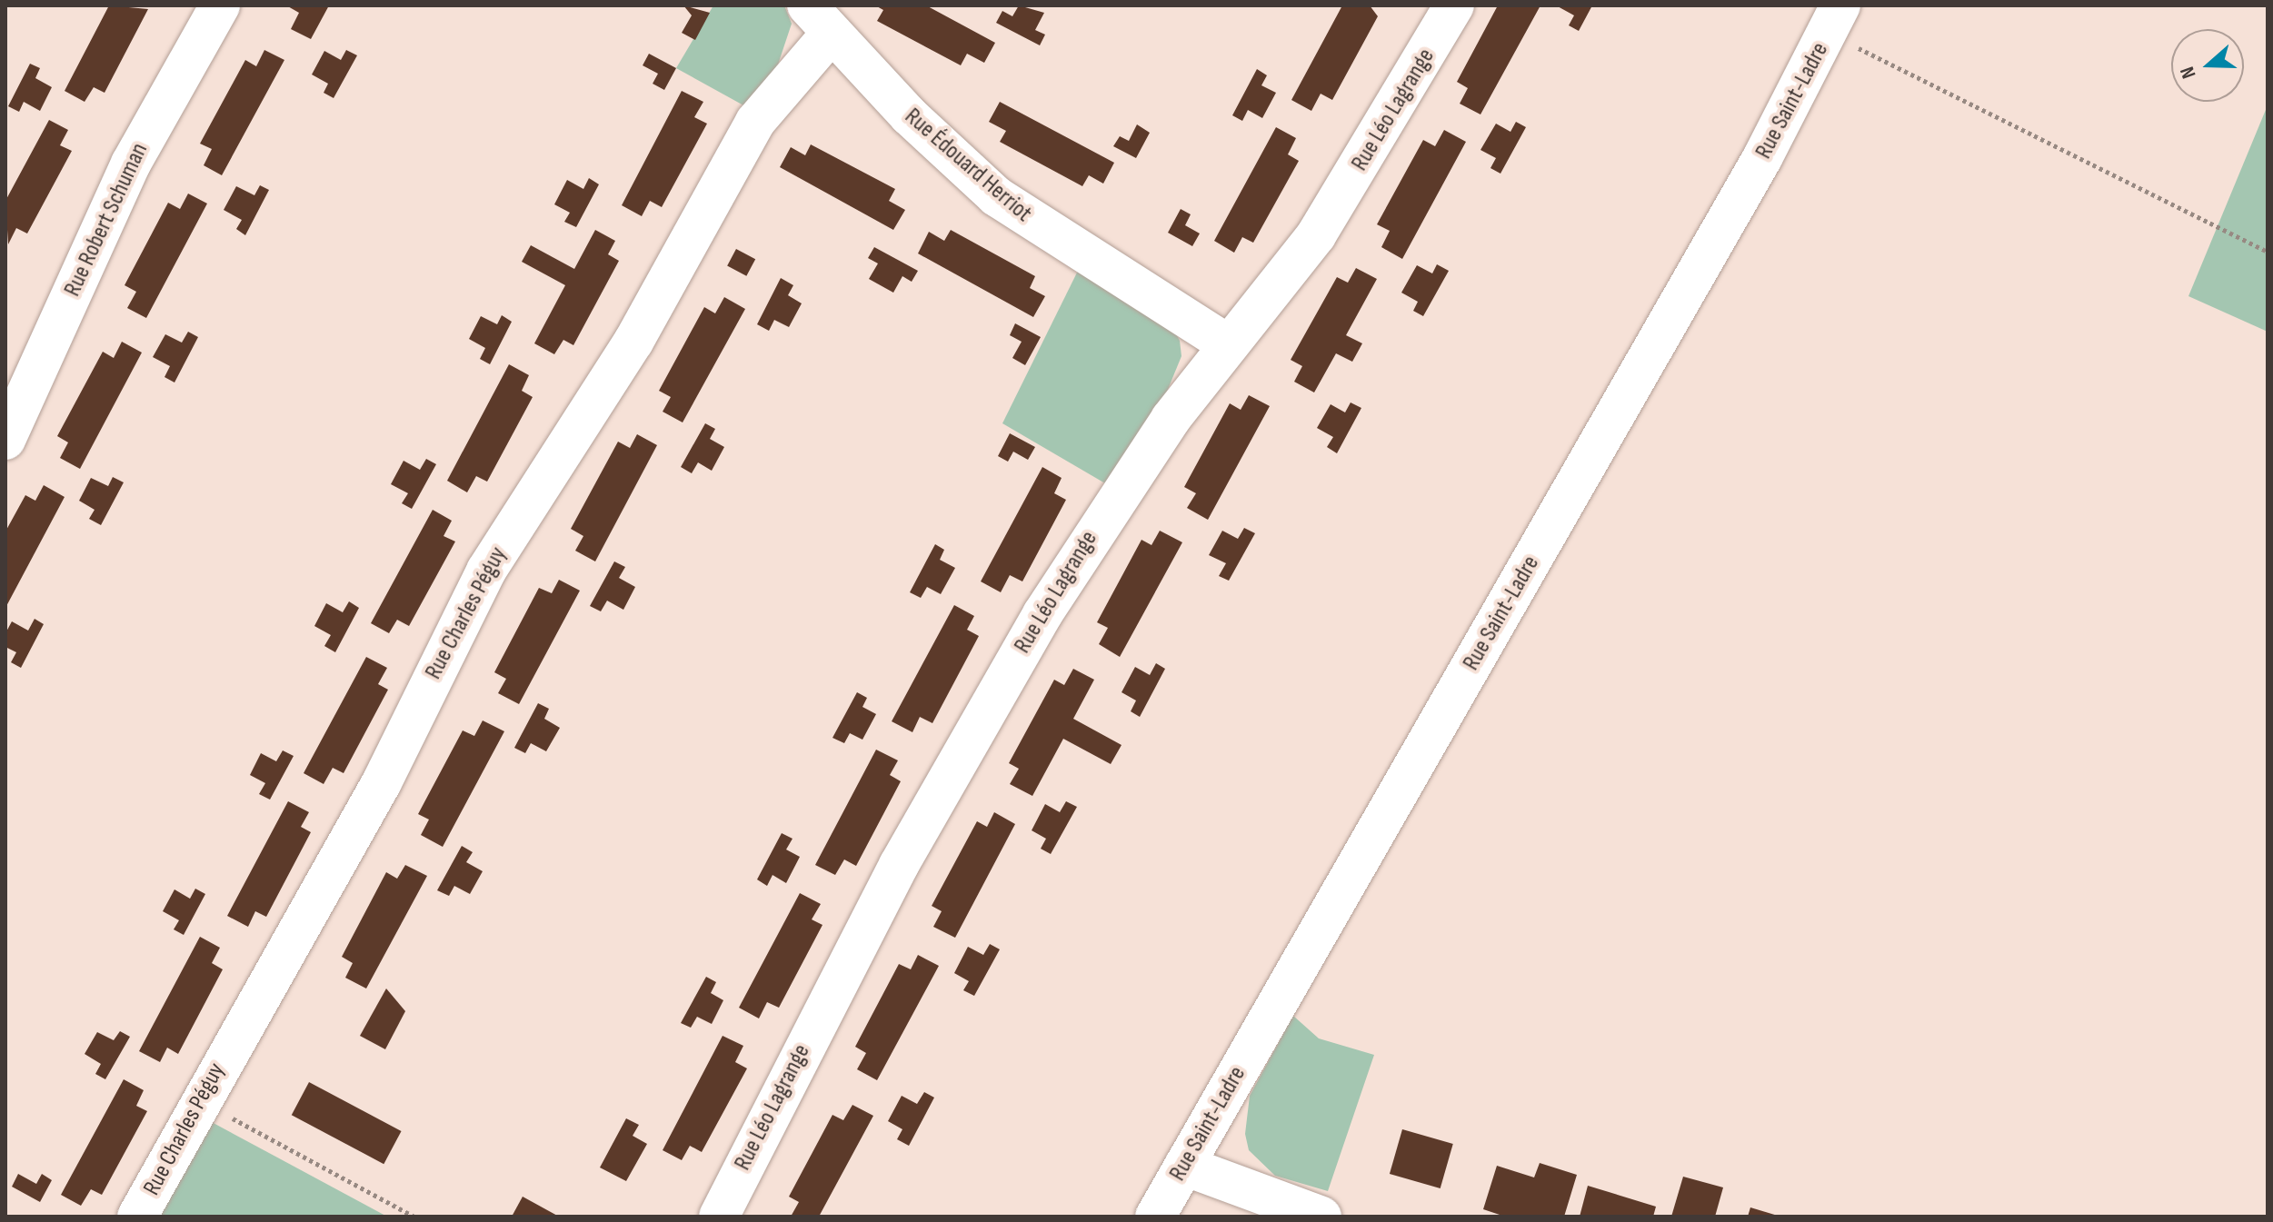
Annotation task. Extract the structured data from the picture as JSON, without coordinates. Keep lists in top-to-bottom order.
{
  "streets": {
    "street": [
      "Rue Saint-Ladre",
      "Rue Léo Lagrange",
      "Rue Édouard Herriot",
      "Rue Robert Schuman",
      "Rue Charles Péguy"
    ]
  },
  "crossings": [
    ["Rue Léo Lagrange", "Rue Édouard Herriot"],
    ["Rue Édouard Herriot", "Rue Charles Péguy"]
  ],
  "north": "left"
}
